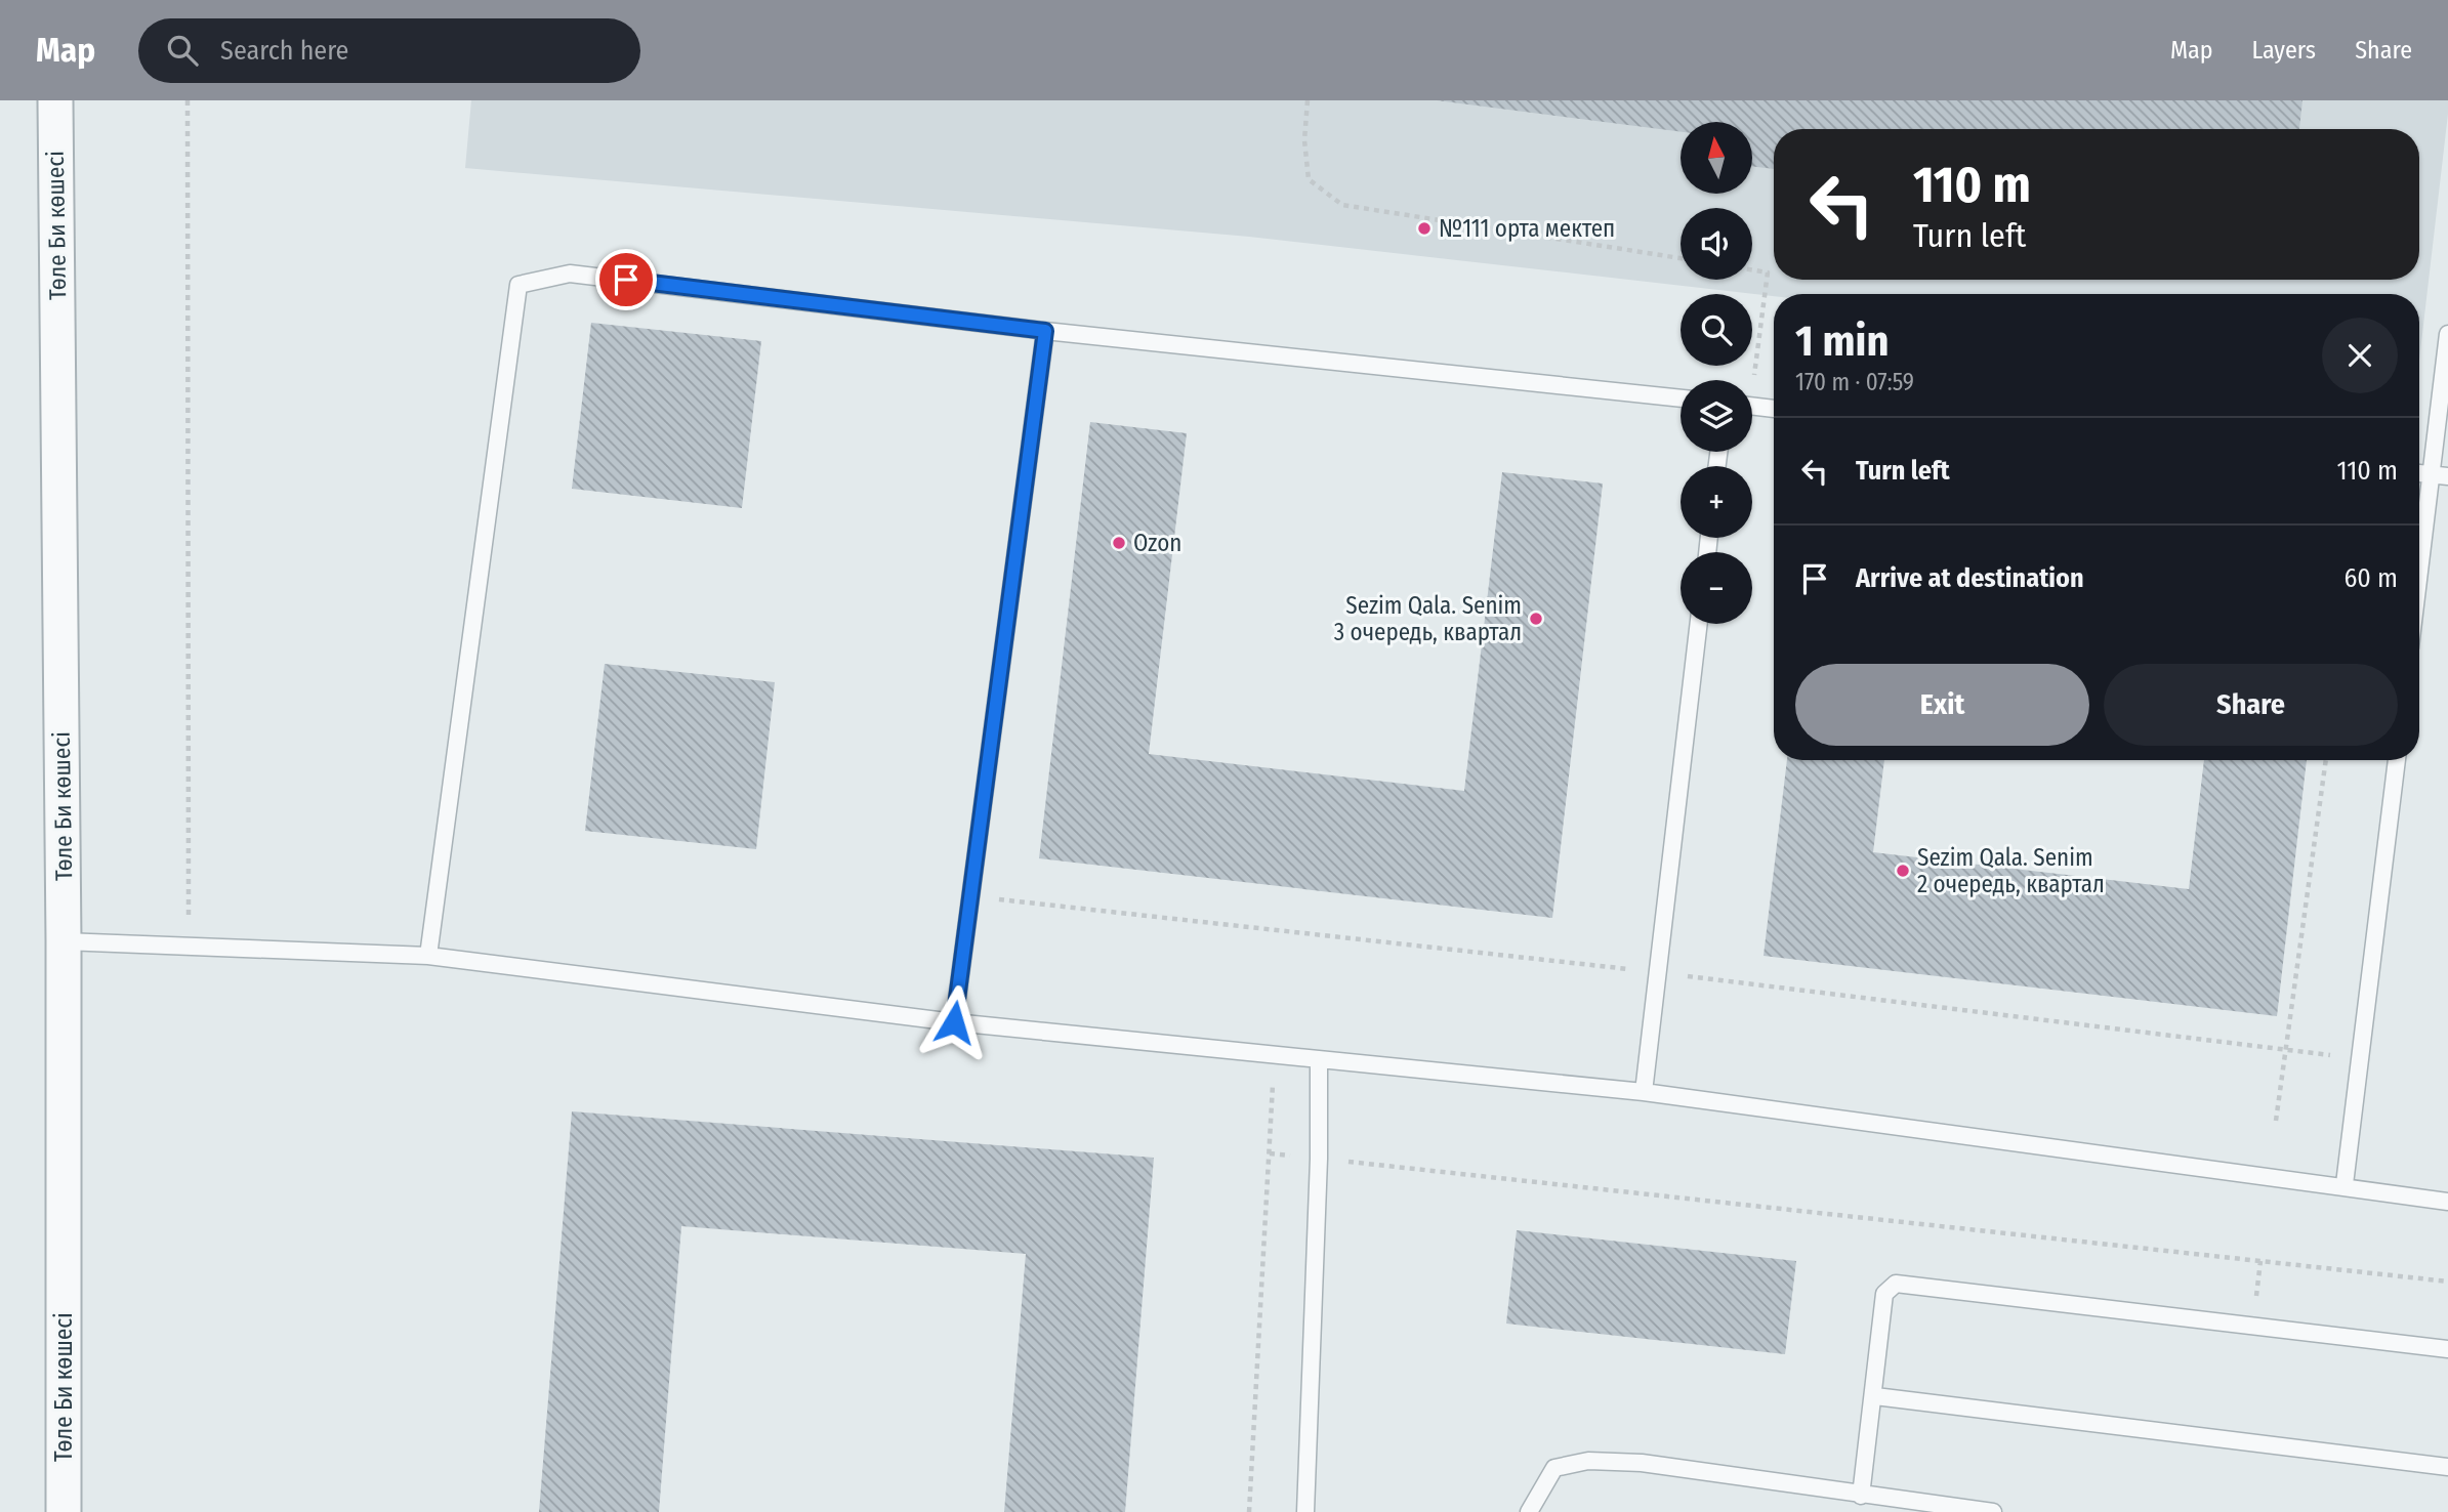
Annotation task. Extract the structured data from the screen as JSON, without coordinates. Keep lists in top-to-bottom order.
{
  "streets": {
    "street": ["Төле Би көшесі"]
  },
  "places": [
    "№111 орта мектеп",
    "Ozon",
    "Sezim Qala. Senim 3 очередь, квартал",
    "Sezim Qala. Senim 2 очередь, квартал"
  ],
  "north": "top",
  "page": {
    "header": "Map",
    "search": "Search here",
    "nav": ["Map", "Layers", "Share"],
    "map_buttons": ["+", "−"],
    "turn": ["110 m", "Turn left"],
    "heading": ["1 min", "170 m · 07:59"],
    "list": [
      {
        "name": "Turn left",
        "value": "110 m"
      },
      {
        "name": "Arrive at destination",
        "value": "60 m"
      }
    ],
    "buttons": ["Exit", "Share"]
  }
}
